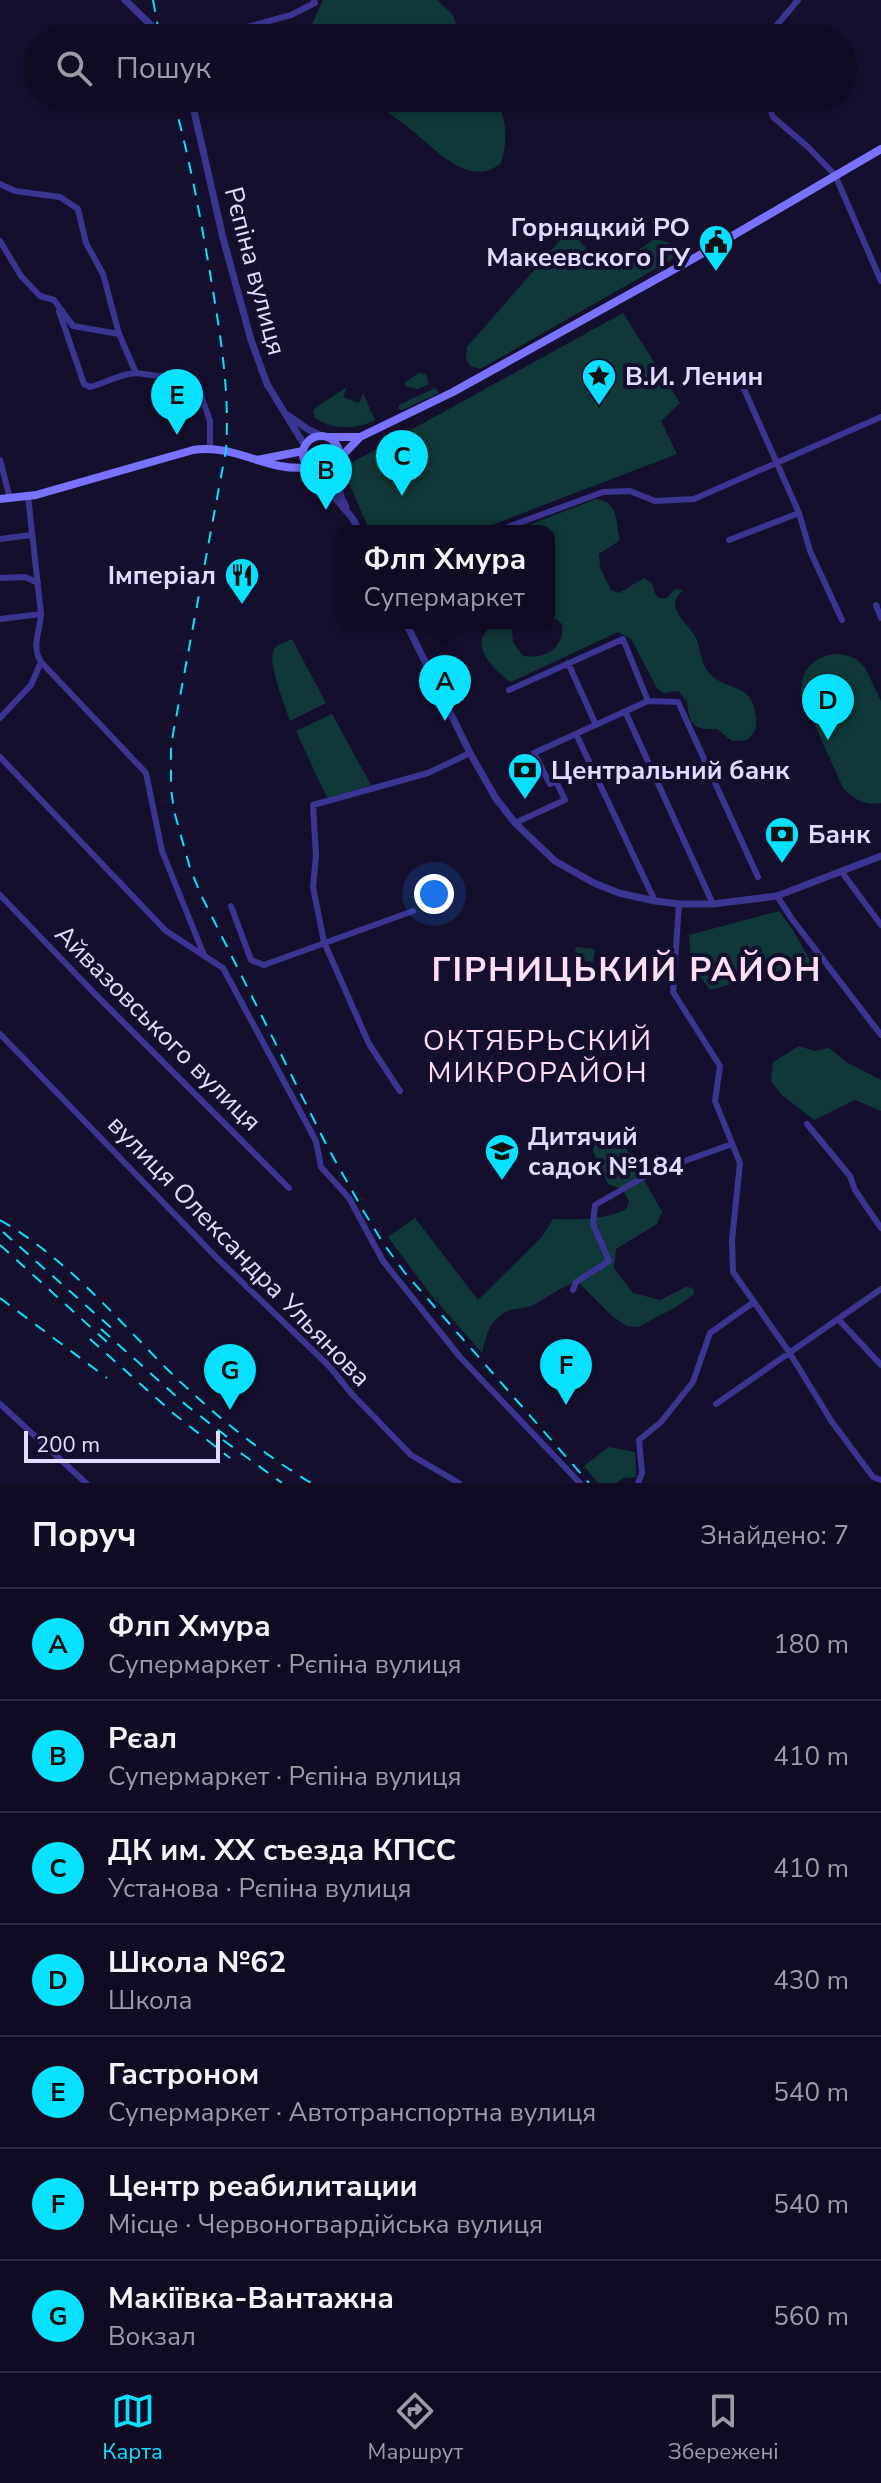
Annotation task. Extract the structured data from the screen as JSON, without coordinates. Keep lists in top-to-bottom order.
{
  "streets": {
    "street": ["Рєпіна вулиця", "Айвазовського вулиця", "вулиця Олександра Ульянова"]
  },
  "districts": ["ГІРНИЦЬКИЙ РАЙОН", "ОКТЯБРЬСКИЙ МИКРОРАЙОН"],
  "places": {
    "public building": ["Горняцкий РО Макеевского ГУ"],
    "place": ["В.И. Ленин"],
    "restaurant": ["Імперіал"],
    "bank": ["Центральний банк", "Банк"],
    "school or university": ["Дитячий садок №184"]
  },
  "scale_bar": "200 m",
  "page": {
    "search": "Пошук",
    "pins": [
      "E",
      "C",
      "B",
      "A",
      "D",
      "F",
      "G"
    ],
    "popup": ["Флп Хмура", "Супермаркет"],
    "scale": "200 m",
    "heading": ["Поруч", "Знайдено: 7"],
    "list": [
      {
        "mark": "A",
        "name": "Флп Хмура",
        "note": "Супермаркет · Рєпіна вулиця",
        "value": "180 m"
      },
      {
        "mark": "B",
        "name": "Рєал",
        "note": "Супермаркет · Рєпіна вулиця",
        "value": "410 m"
      },
      {
        "mark": "C",
        "name": "ДК им. XX съезда КПСС",
        "note": "Установа · Рєпіна вулиця",
        "value": "410 m"
      },
      {
        "mark": "D",
        "name": "Школа №62",
        "note": "Школа",
        "value": "430 m"
      },
      {
        "mark": "E",
        "name": "Гастроном",
        "note": "Супермаркет · Автотранспортна вулиця",
        "value": "540 m"
      },
      {
        "mark": "F",
        "name": "Центр реабилитации",
        "note": "Місце · Червоногвардійська вулиця",
        "value": "540 m"
      },
      {
        "mark": "G",
        "name": "Макіївка-Вантажна",
        "note": "Вокзал",
        "value": "560 m"
      }
    ],
    "nav": ["Карта", "Маршрут", "Збережені"]
  }
}
